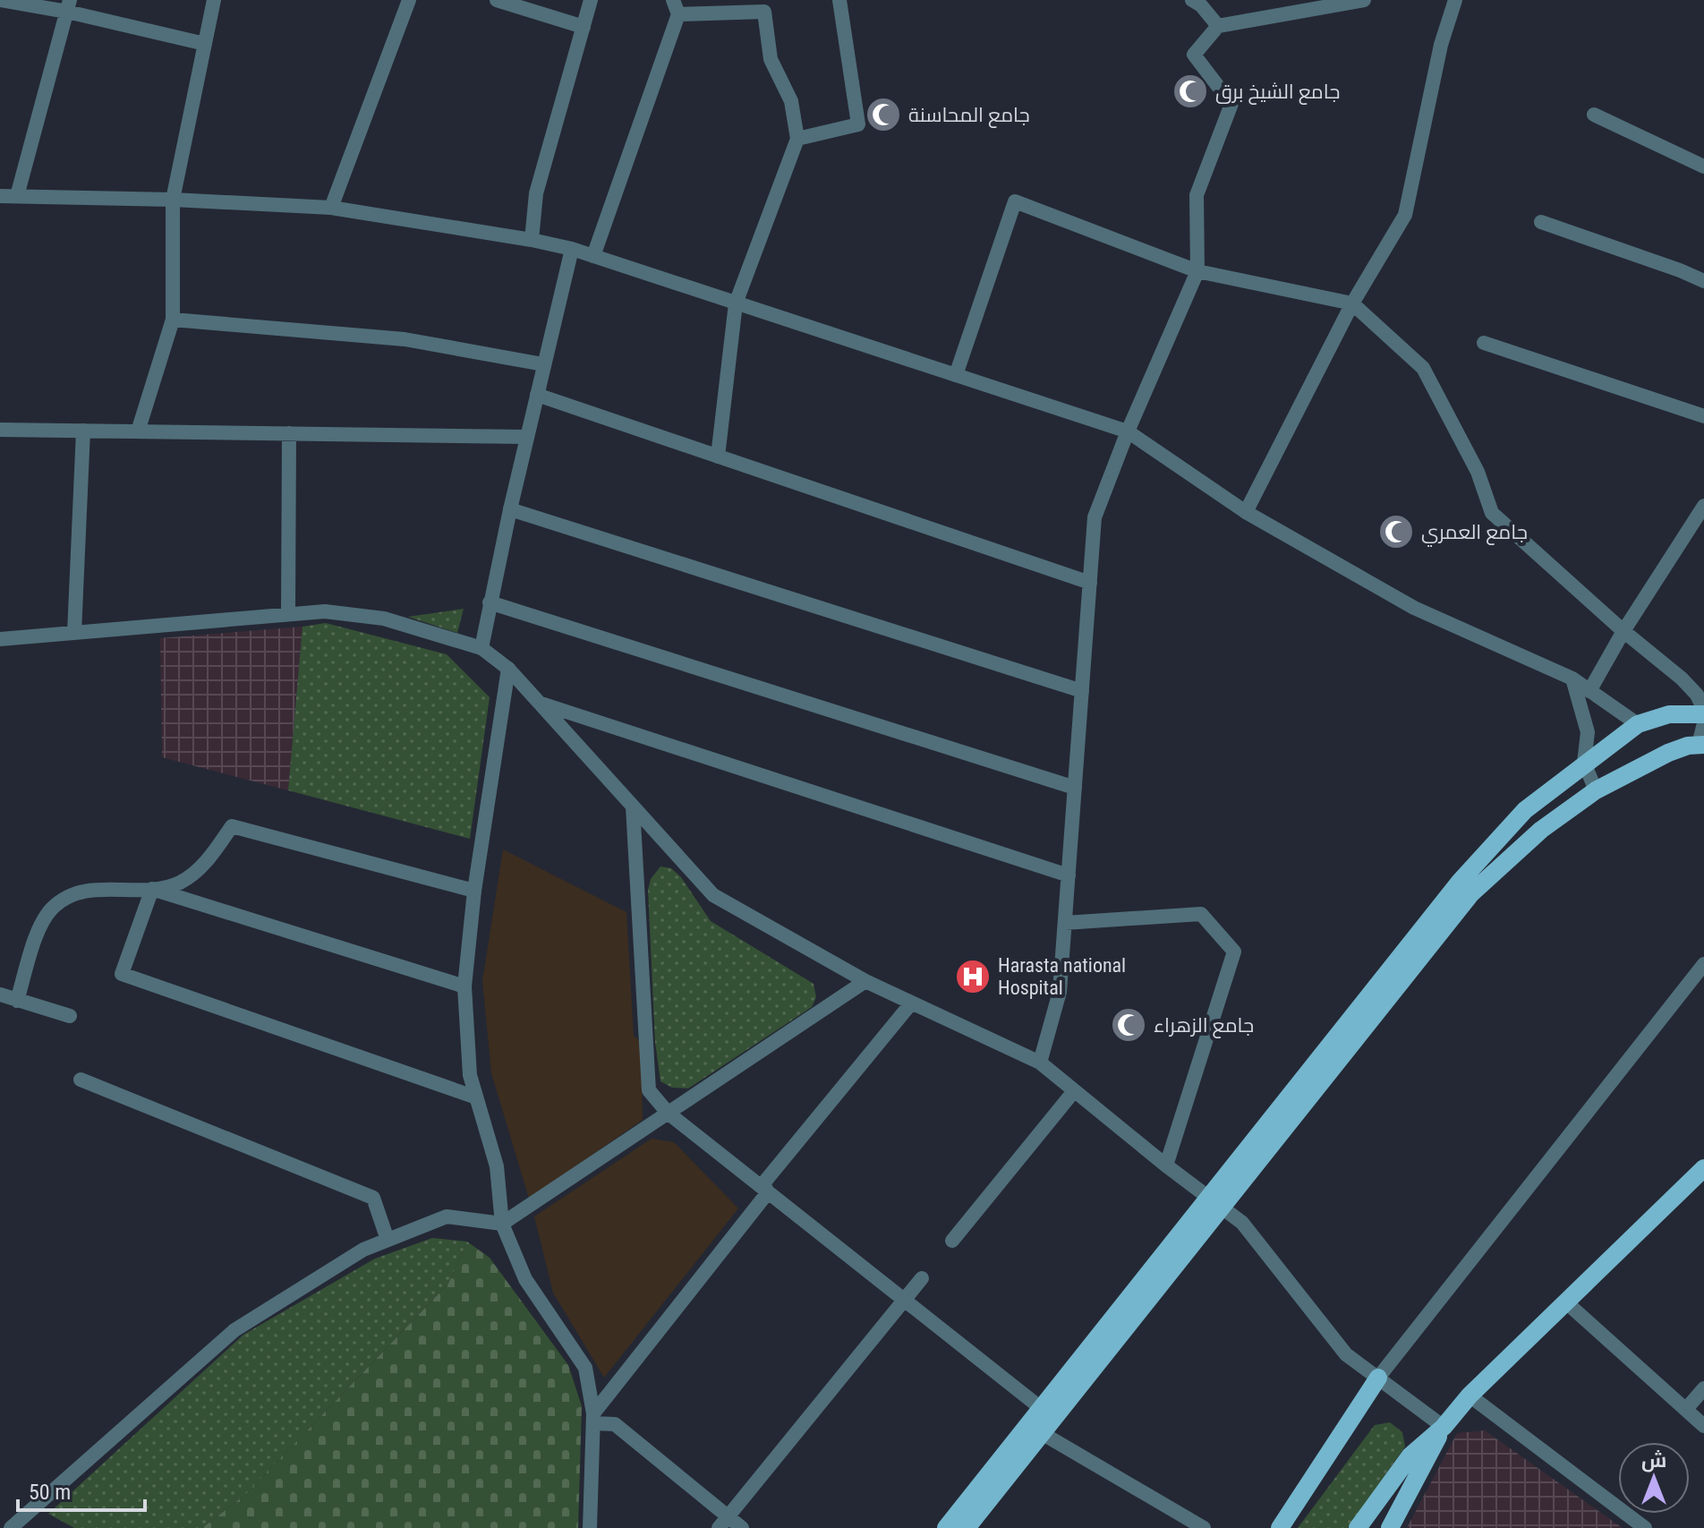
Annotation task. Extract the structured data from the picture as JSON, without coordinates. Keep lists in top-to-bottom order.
{
  "places": {
    "mosque": [
      "جامع الشيخ برق",
      "جامع المحاسنة",
      "جامع العمري",
      "جامع الزهراء"
    ],
    "hospital": ["Harasta national Hospital"]
  },
  "scale_bar": "50 m",
  "north": "top"
}
